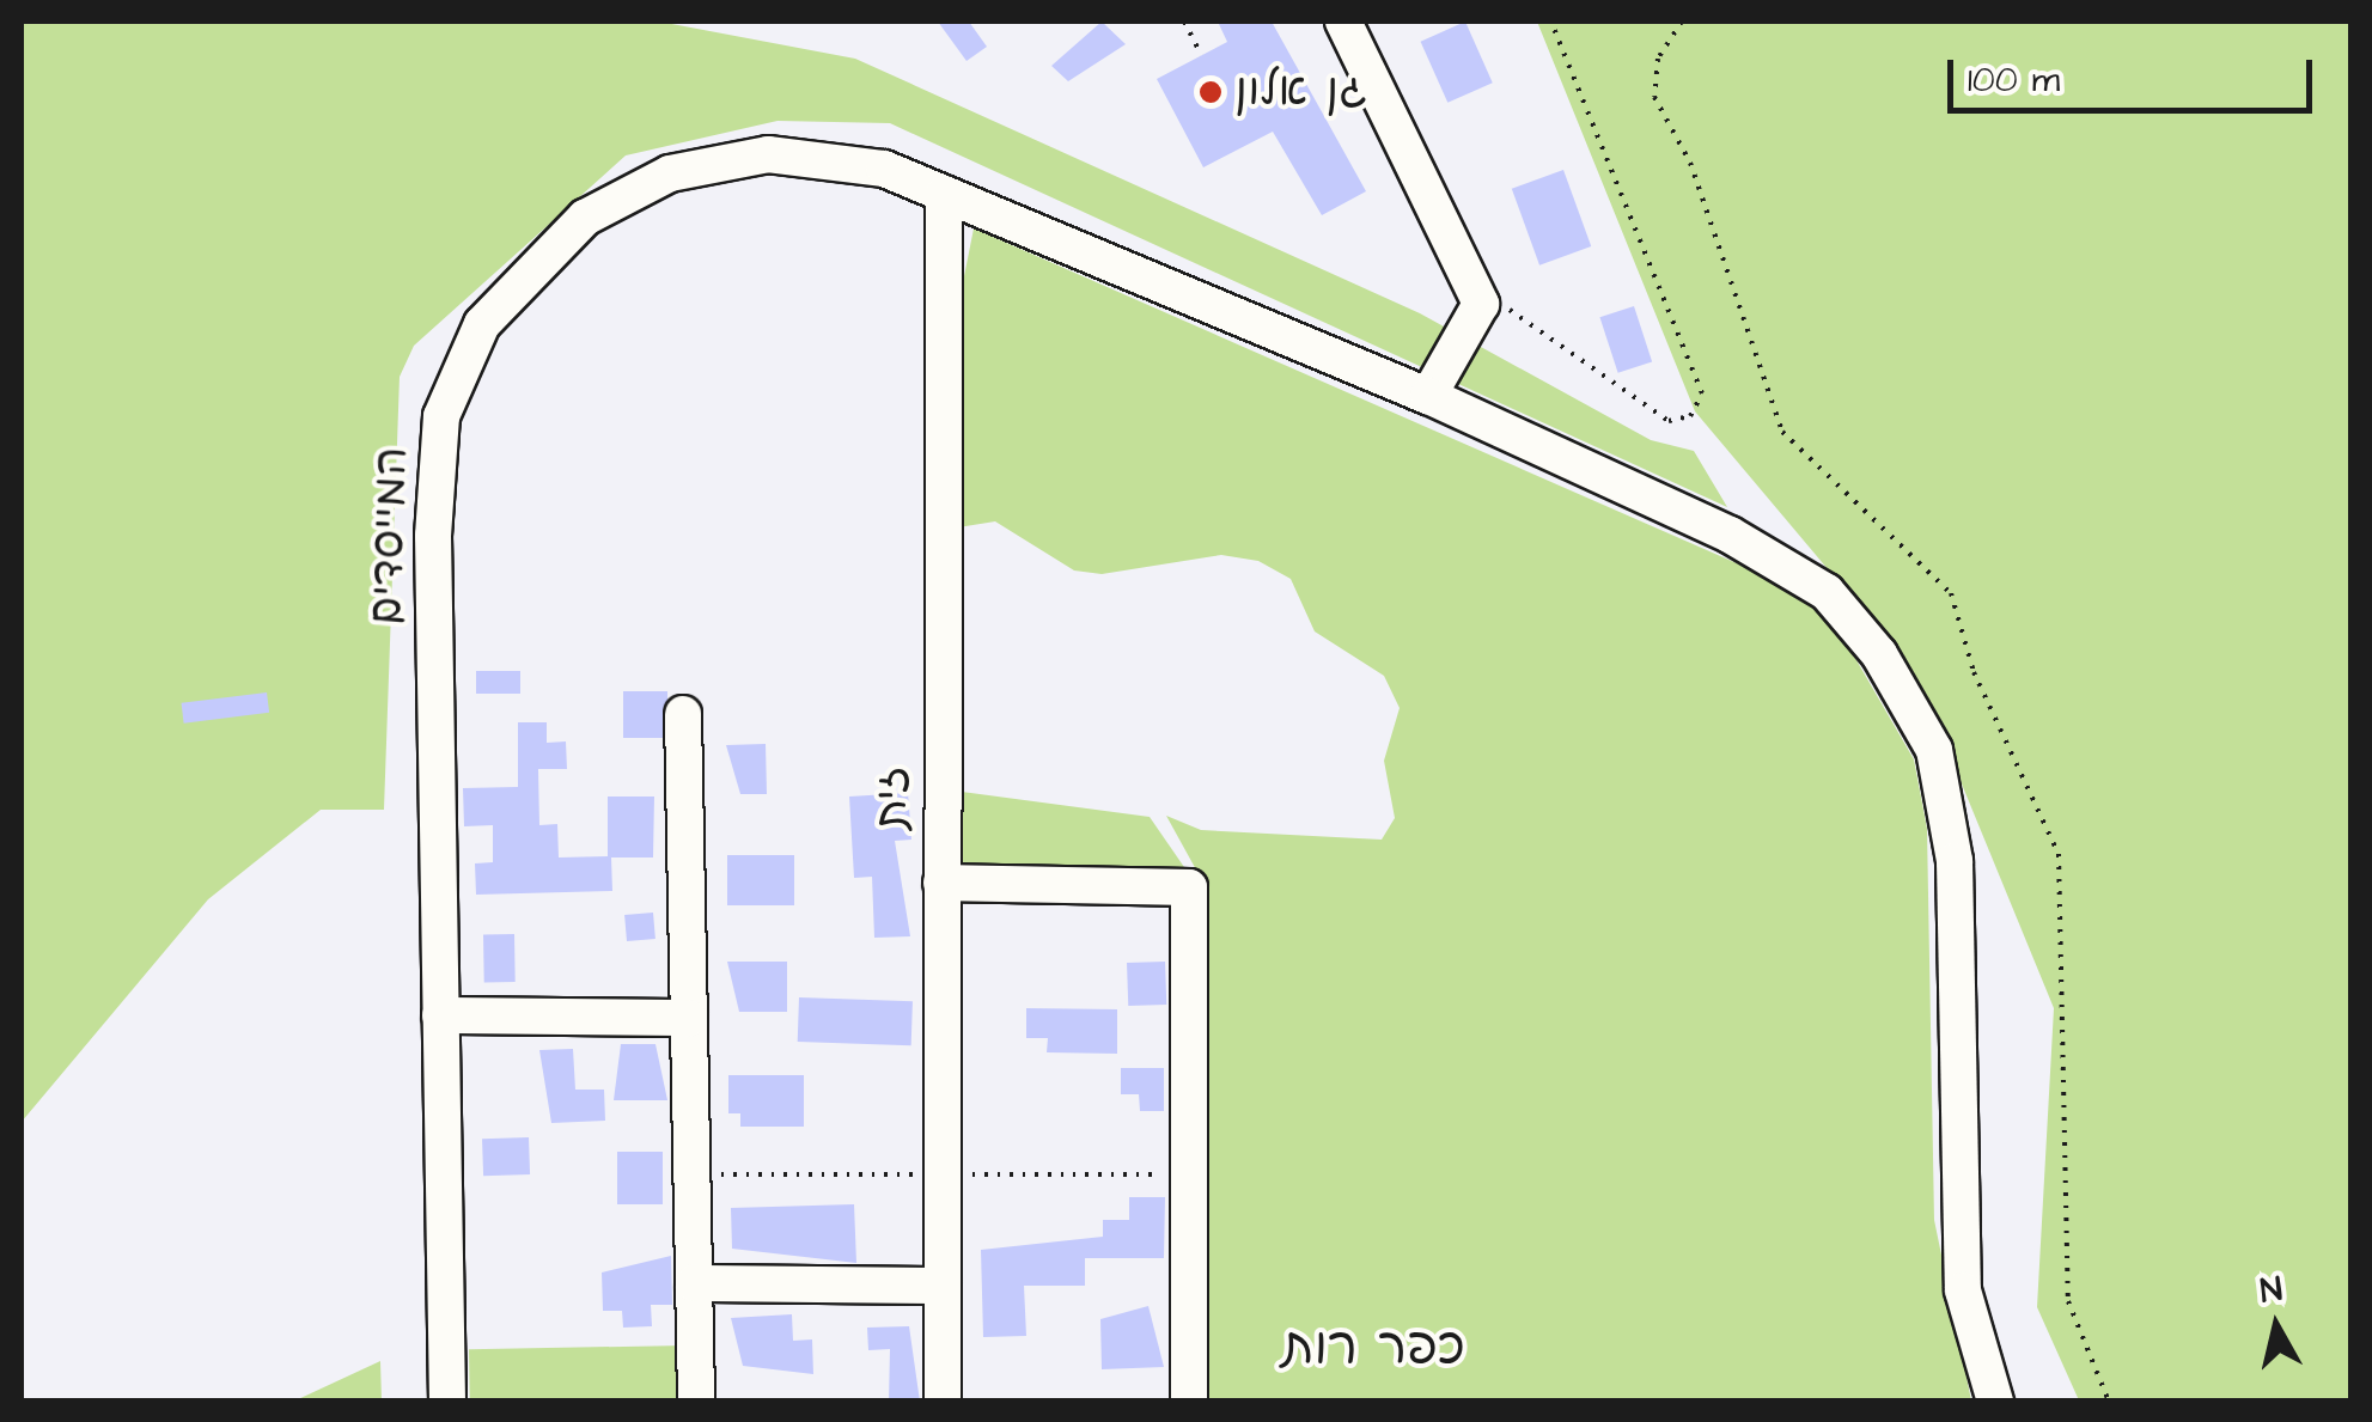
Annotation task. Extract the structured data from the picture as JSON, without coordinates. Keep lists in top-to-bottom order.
{
  "streets": {
    "street": ["המייסדים", "זית"]
  },
  "crossings": [
    ["המייסדים", "זית"]
  ],
  "districts": ["כפר רות"],
  "places": ["גן אלון"],
  "scale_bar": "100 m",
  "north": "top"
}
